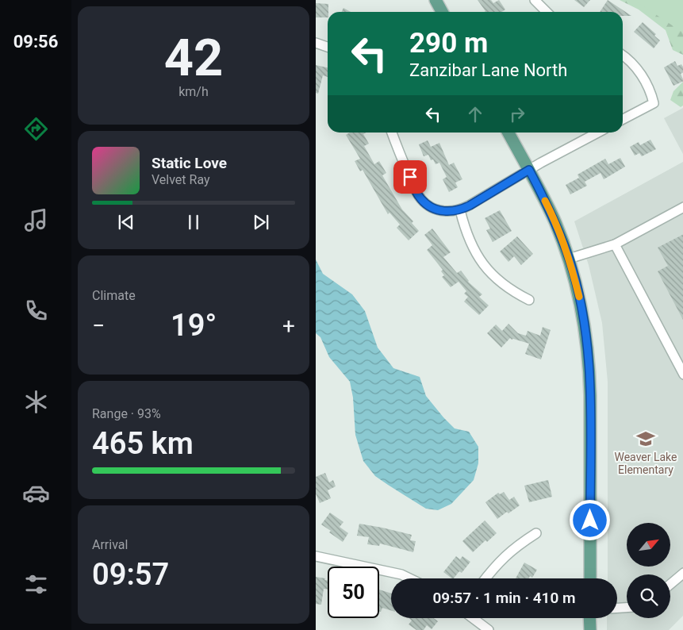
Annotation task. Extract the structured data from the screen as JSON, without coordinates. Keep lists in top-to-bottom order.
{
  "places": {
    "school or university": ["Weaver Lake Elementary"]
  },
  "north": "top right",
  "page": {
    "tabs": "09:56",
    "tile": [
      ["42", "km/h"],
      "Climate",
      ["Range · 93%", "465 km"],
      ["Arrival", "09:57"]
    ],
    "turn": ["290 m", "Zanzibar Lane North"],
    "song": ["Static Love", "Velvet Ray"],
    "heat": ["−", "19°", "+"],
    "limit": "50",
    "trip": "09:57 · 1 min · 410 m"
  }
}
